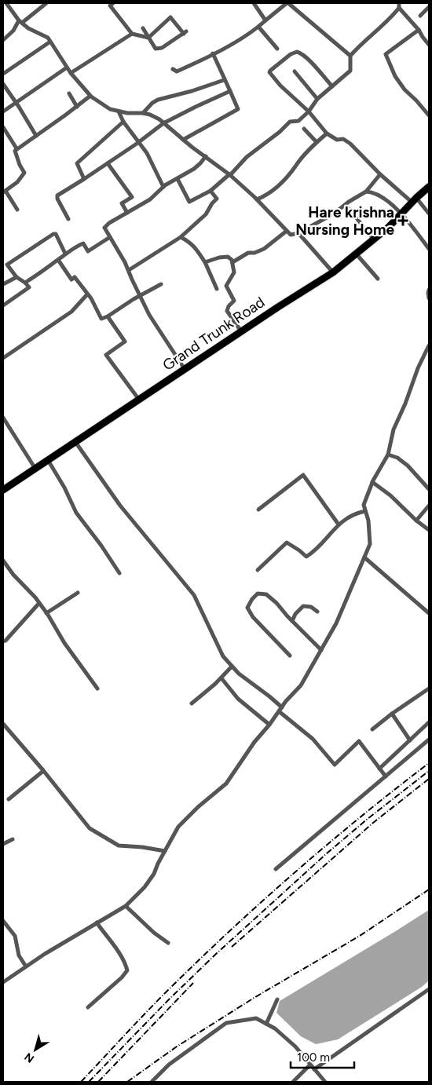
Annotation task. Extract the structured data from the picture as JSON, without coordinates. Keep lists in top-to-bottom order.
{
  "streets": {
    "main road": ["Grand Trunk Road"]
  },
  "places": {
    "health": ["Hare krishna Nursing Home"]
  },
  "scale_bar": "100 m",
  "north": "bottom left"
}
